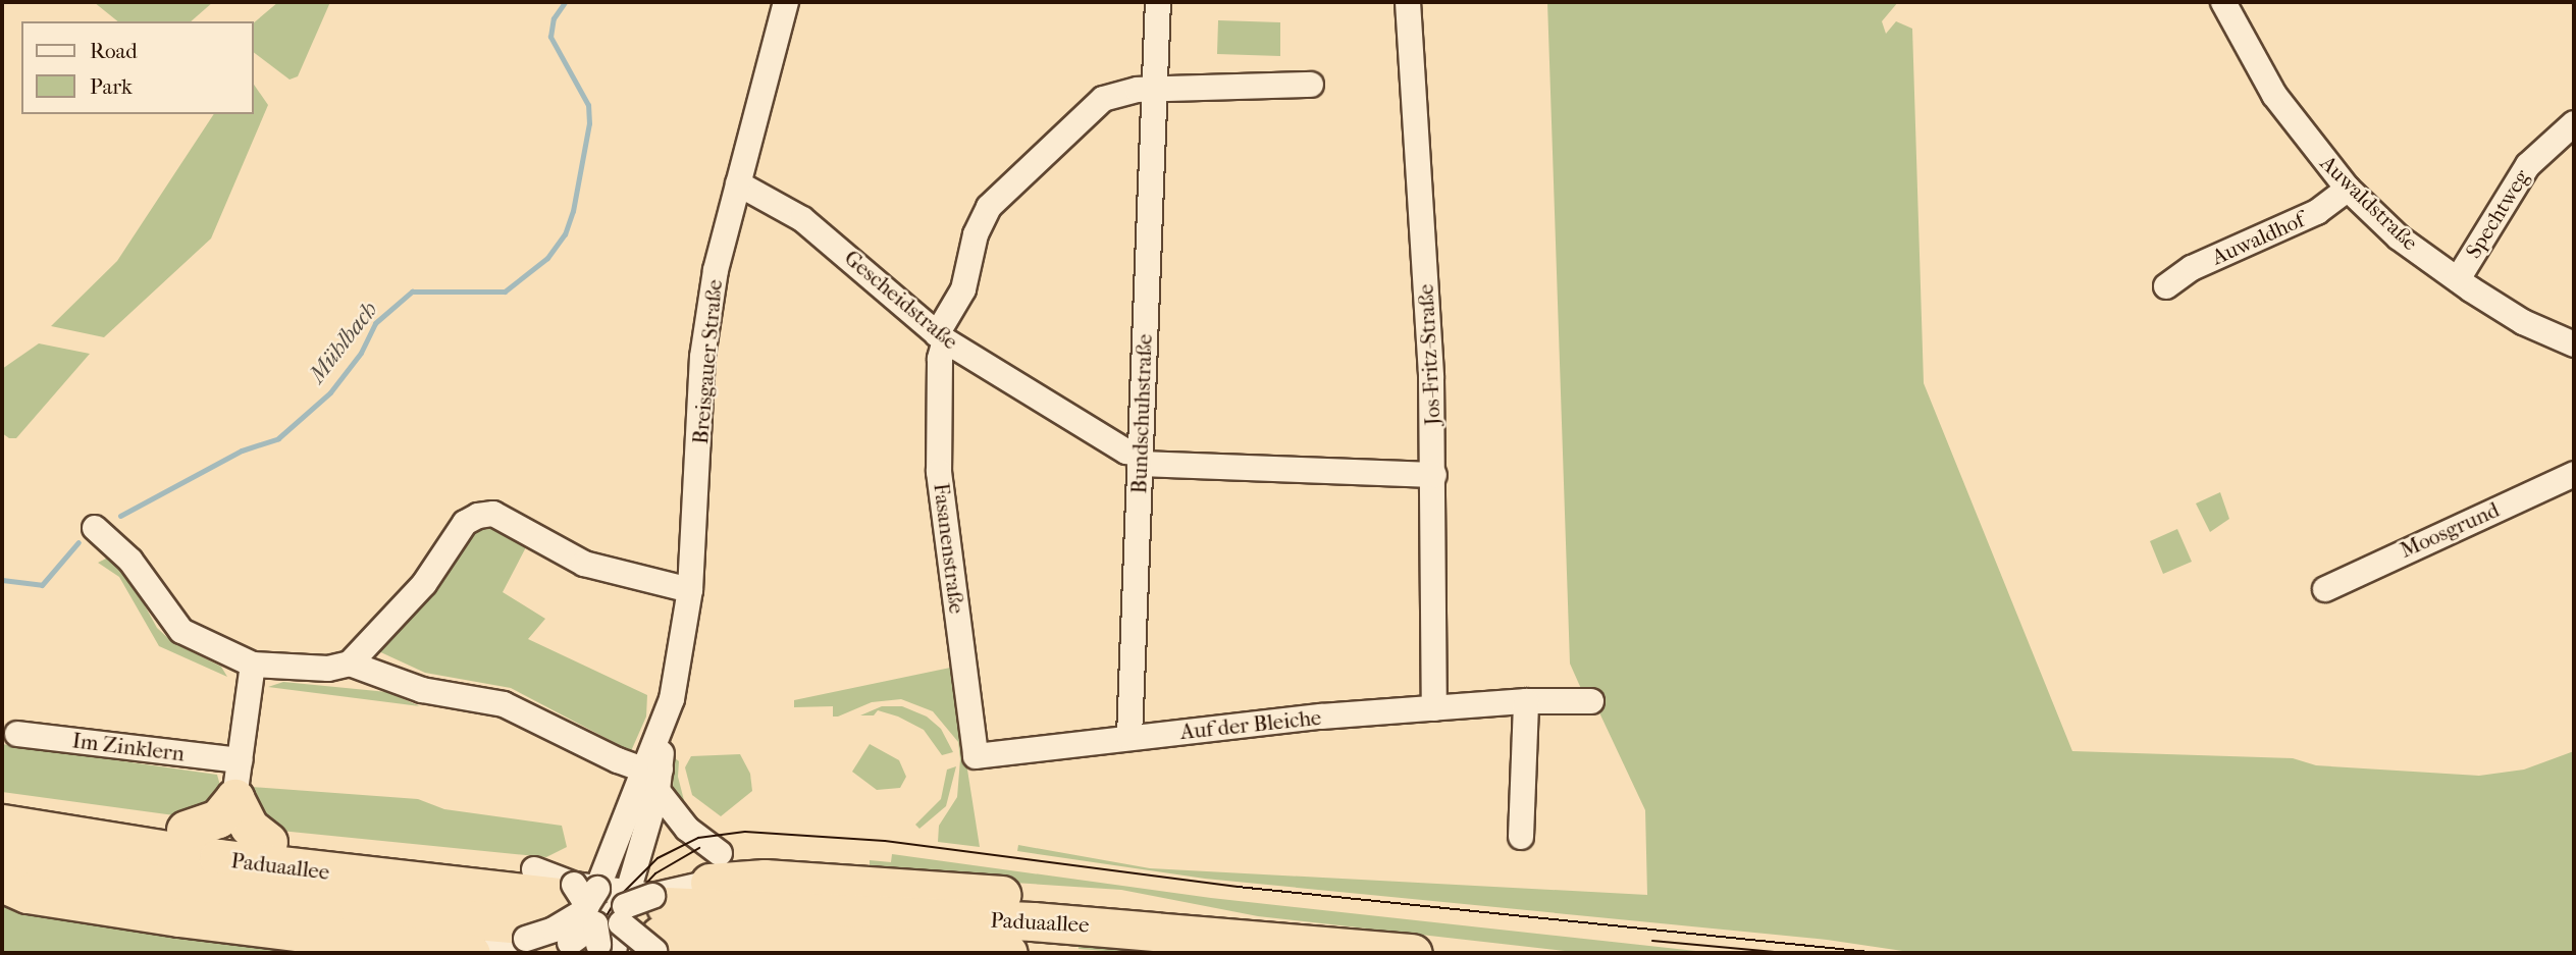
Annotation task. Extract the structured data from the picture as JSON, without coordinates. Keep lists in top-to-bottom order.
{
  "streets": {
    "highway": ["Paduaallee"],
    "street": [
      "Auwaldstraße",
      "Spechtweg",
      "Auwaldhof",
      "Gescheidstraße",
      "Jos-Fritz-Straße",
      "Breisgauer Straße",
      "Bundschuhstraße",
      "Moosgrund",
      "Fasanenstraße",
      "Auf der Bleiche",
      "Im Zinklern"
    ]
  },
  "crossings": [
    ["Auwaldstraße", "Spechtweg"],
    ["Auwaldstraße", "Auwaldhof"],
    ["Gescheidstraße", "Jos-Fritz-Straße"],
    ["Gescheidstraße", "Breisgauer Straße"],
    ["Gescheidstraße", "Bundschuhstraße"],
    ["Gescheidstraße", "Fasanenstraße"],
    ["Jos-Fritz-Straße", "Auf der Bleiche"],
    ["Breisgauer Straße", "Paduaallee"],
    ["Bundschuhstraße", "Fasanenstraße"],
    ["Bundschuhstraße", "Auf der Bleiche"],
    ["Fasanenstraße", "Auf der Bleiche"]
  ],
  "water": ["Mühlbach"],
  "legend": ["Road", "Park"]
}
